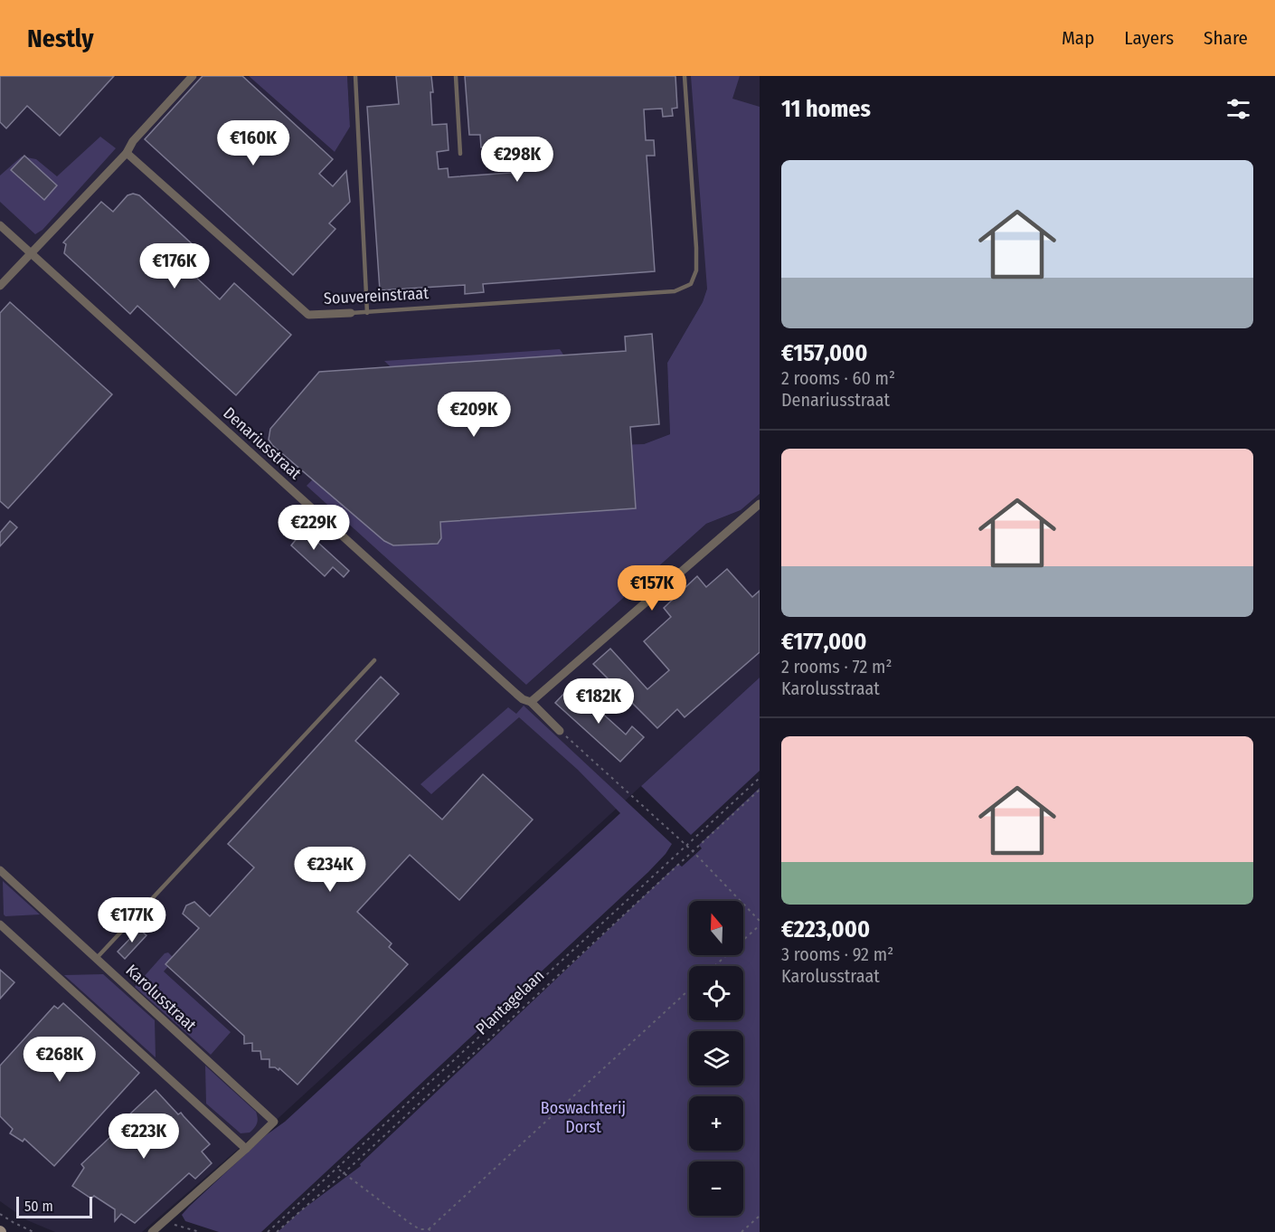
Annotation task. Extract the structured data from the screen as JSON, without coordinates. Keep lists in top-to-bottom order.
{
  "streets": {
    "street": ["Souvereinstraat", "Denariusstraat", "Karolusstraat"],
    "path": ["Plantagelaan"]
  },
  "parks": ["Boswachterij Dorst"],
  "scale_bar": "50 m",
  "north": "top",
  "page": {
    "header": "Nestly",
    "nav": ["Map", "Layers", "Share"],
    "heading": "11 homes",
    "price": [
      "€160K",
      "€298K",
      "€176K",
      "€209K",
      "€229K",
      "€157K",
      "€182K",
      "€234K",
      "€177K",
      "€268K",
      "€223K"
    ],
    "list": [
      {
        "name": "€157,000",
        "note": "2 rooms · 60 m² · Denariusstraat"
      },
      {
        "name": "€177,000",
        "note": "2 rooms · 72 m² · Karolusstraat"
      },
      {
        "name": "€223,000",
        "note": "3 rooms · 92 m² · Karolusstraat"
      }
    ],
    "map_buttons": ["+", "−"],
    "scale": "50 m"
  }
}
